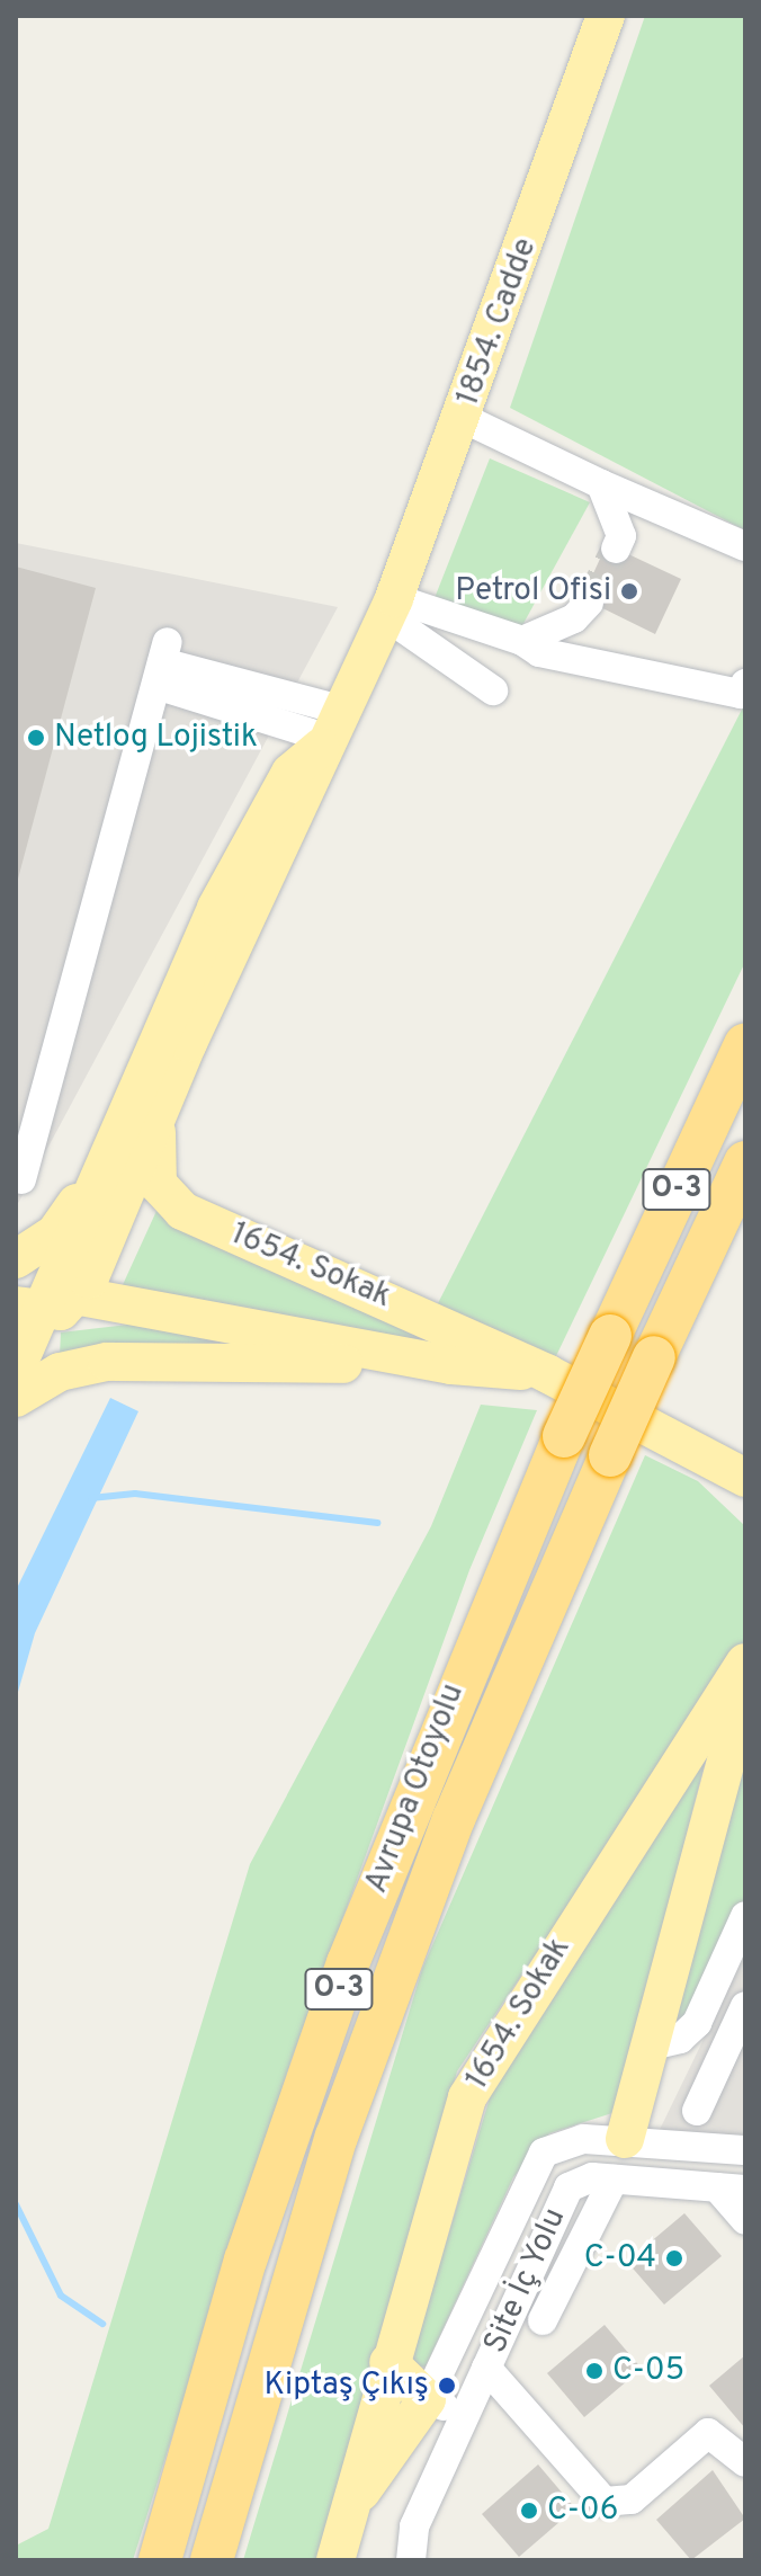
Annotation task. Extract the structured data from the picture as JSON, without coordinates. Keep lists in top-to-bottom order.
{
  "streets": {
    "highway": ["O-3", "Avrupa Otoyolu"],
    "main road": ["1854. Cadde", "1654. Sokak"],
    "street": ["Site İç Yolu"]
  },
  "places": [
    "Petrol Ofisi",
    "Netlog Lojistik",
    "C-04",
    "C-05",
    "Kiptaş Çıkış",
    "C-06"
  ]
}
